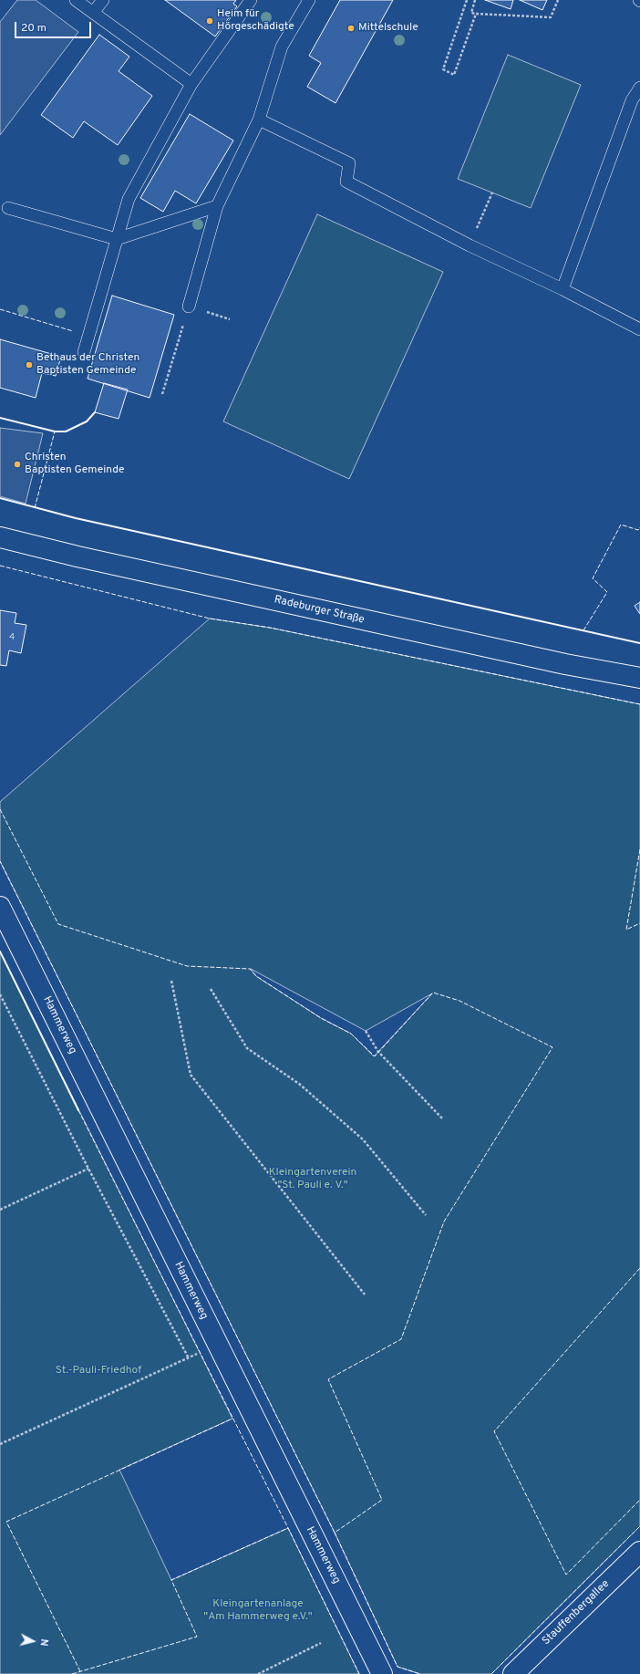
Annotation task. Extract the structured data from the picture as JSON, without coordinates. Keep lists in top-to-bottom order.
{
  "streets": {
    "street": ["Radeburger Straße", "Hammerweg", "Stauffenbergallee"]
  },
  "parks": ["Kleingartenverein \"St. Pauli e. V.\"", "St.-Pauli-Friedhof", "Kleingartenanlage \"Am Hammerweg e.V.\""],
  "places": [
    "Heim für Hörgeschädigte",
    "Mittelschule",
    "Bethaus der Christen Baptisten Gemeinde",
    "Christen Baptisten Gemeinde"
  ],
  "house_numbers": ["4"],
  "scale_bar": "20 m",
  "north": "right"
}
